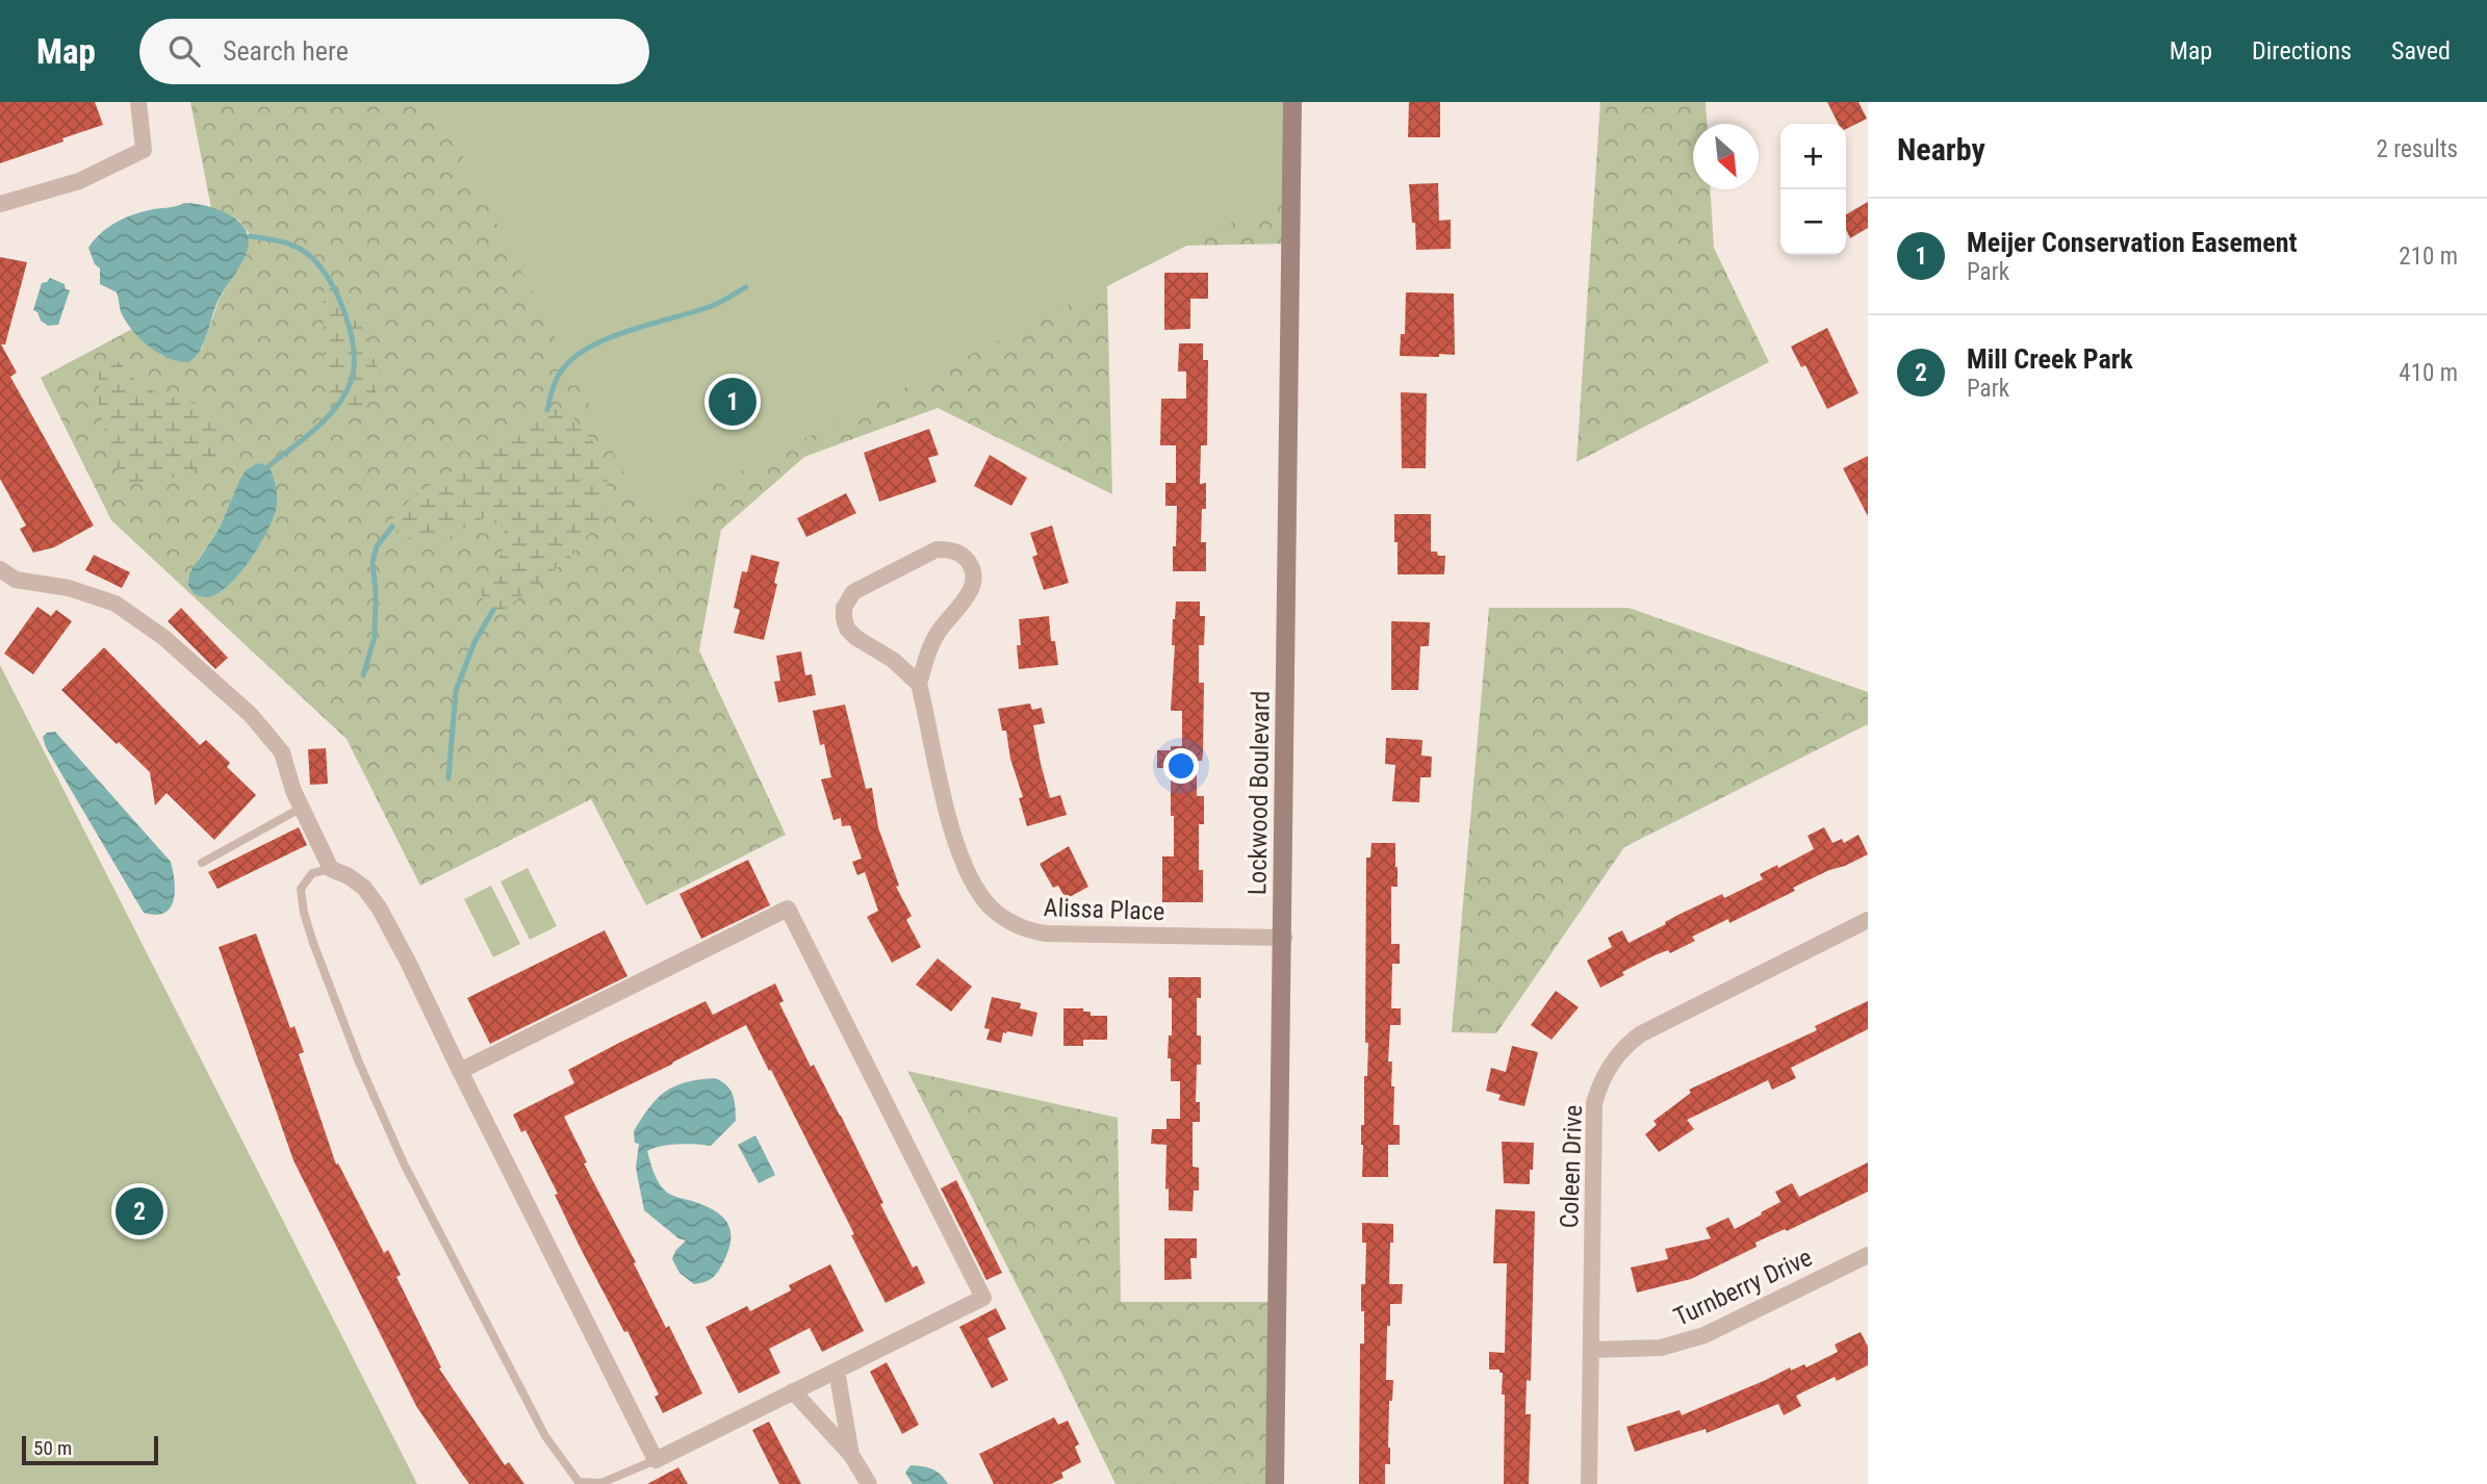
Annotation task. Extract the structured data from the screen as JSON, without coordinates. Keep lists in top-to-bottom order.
{
  "streets": {
    "main road": ["Lockwood Boulevard"],
    "street": ["Alissa Place", "Coleen Drive", "Turnberry Drive"]
  },
  "crossings": [
    ["Lockwood Boulevard", "Alissa Place"],
    ["Coleen Drive", "Turnberry Drive"]
  ],
  "scale_bar": "50 m",
  "north": "bottom right",
  "page": {
    "header": "Map",
    "search": "Search here",
    "nav": ["Map", "Directions", "Saved"],
    "heading": ["Nearby", "2 results"],
    "map_buttons": ["+", "−"],
    "list": [
      {
        "mark": "1",
        "name": "Meijer Conservation Easement",
        "note": "Park",
        "value": "210 m"
      },
      {
        "mark": "2",
        "name": "Mill Creek Park",
        "note": "Park",
        "value": "410 m"
      }
    ],
    "pins": ["1", "2"],
    "scale": "50 m"
  }
}
